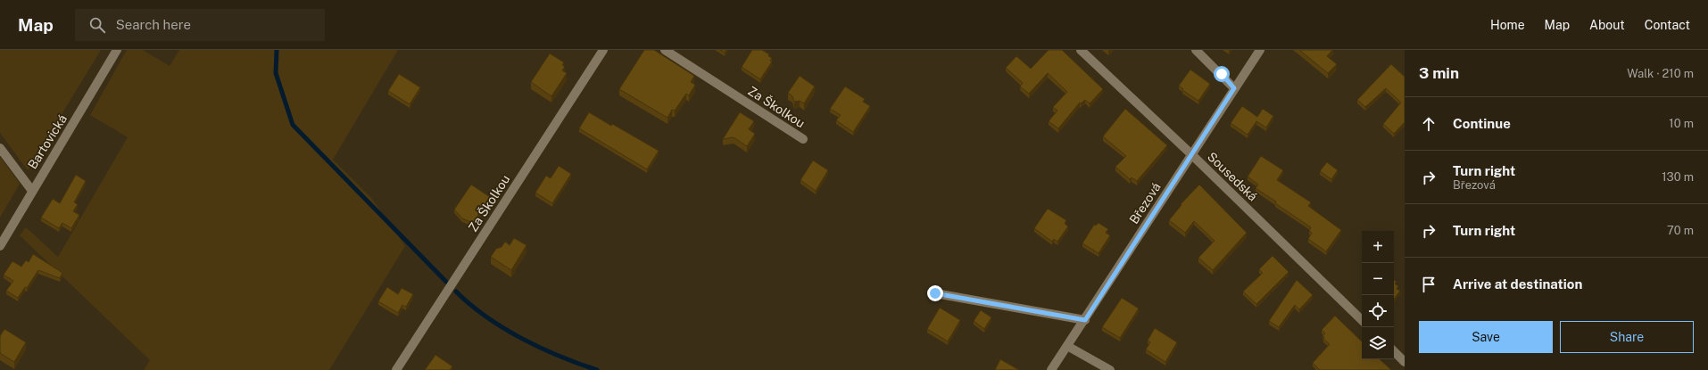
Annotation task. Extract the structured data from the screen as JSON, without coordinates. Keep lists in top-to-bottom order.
{
  "streets": {
    "street": [
      "Za Školkou",
      "Bartovická",
      "Sousedská",
      "Březová"
    ]
  },
  "crossings": [
    ["Sousedská", "Březová"]
  ],
  "page": {
    "header": "Map",
    "search": "Search here",
    "nav": [
      "Home",
      "Map",
      "About",
      "Contact"
    ],
    "heading": ["3 min", "Walk · 210 m"],
    "list": [
      ["Continue", "10 m"],
      ["Turn right", "Březová", "130 m"],
      ["Turn right", "70 m"],
      "Arrive at destination"
    ],
    "map_buttons": ["+", "−"],
    "buttons": ["Save", "Share"]
  }
}
